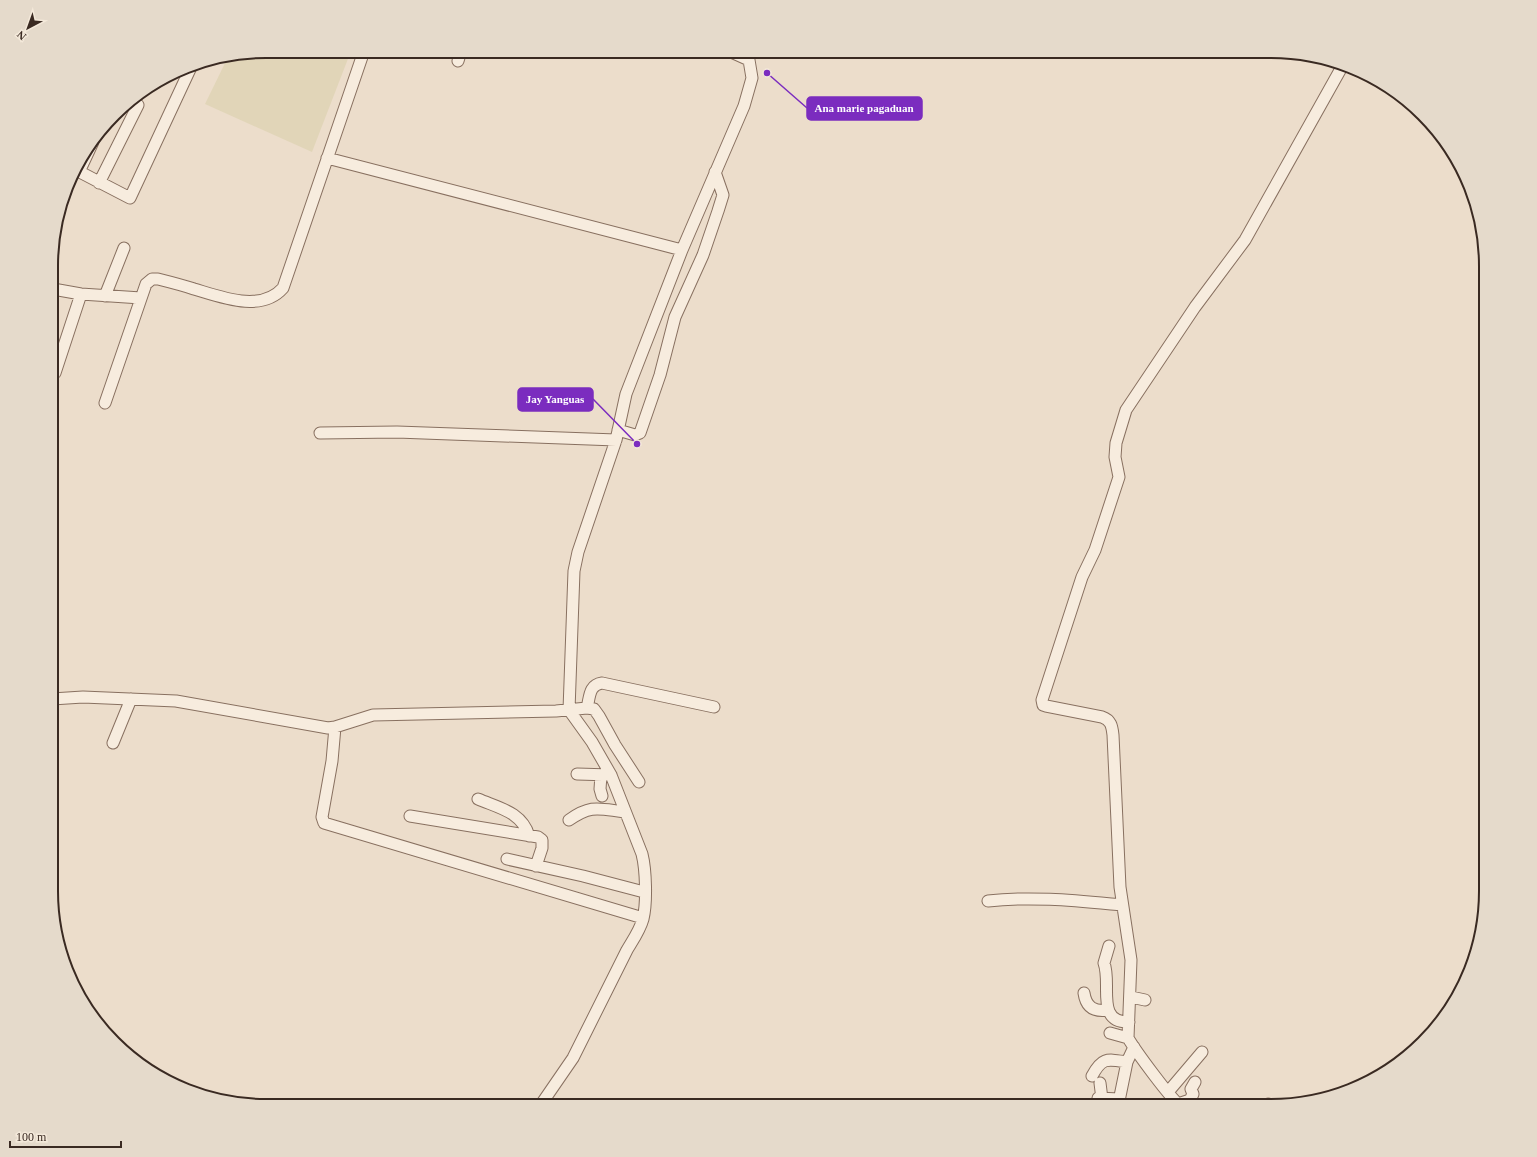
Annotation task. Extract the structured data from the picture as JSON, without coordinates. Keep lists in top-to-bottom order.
{
  "places": ["Ana marie pagaduan", "Jay Yanguas"],
  "scale_bar": "100 m",
  "north": "bottom left"
}
